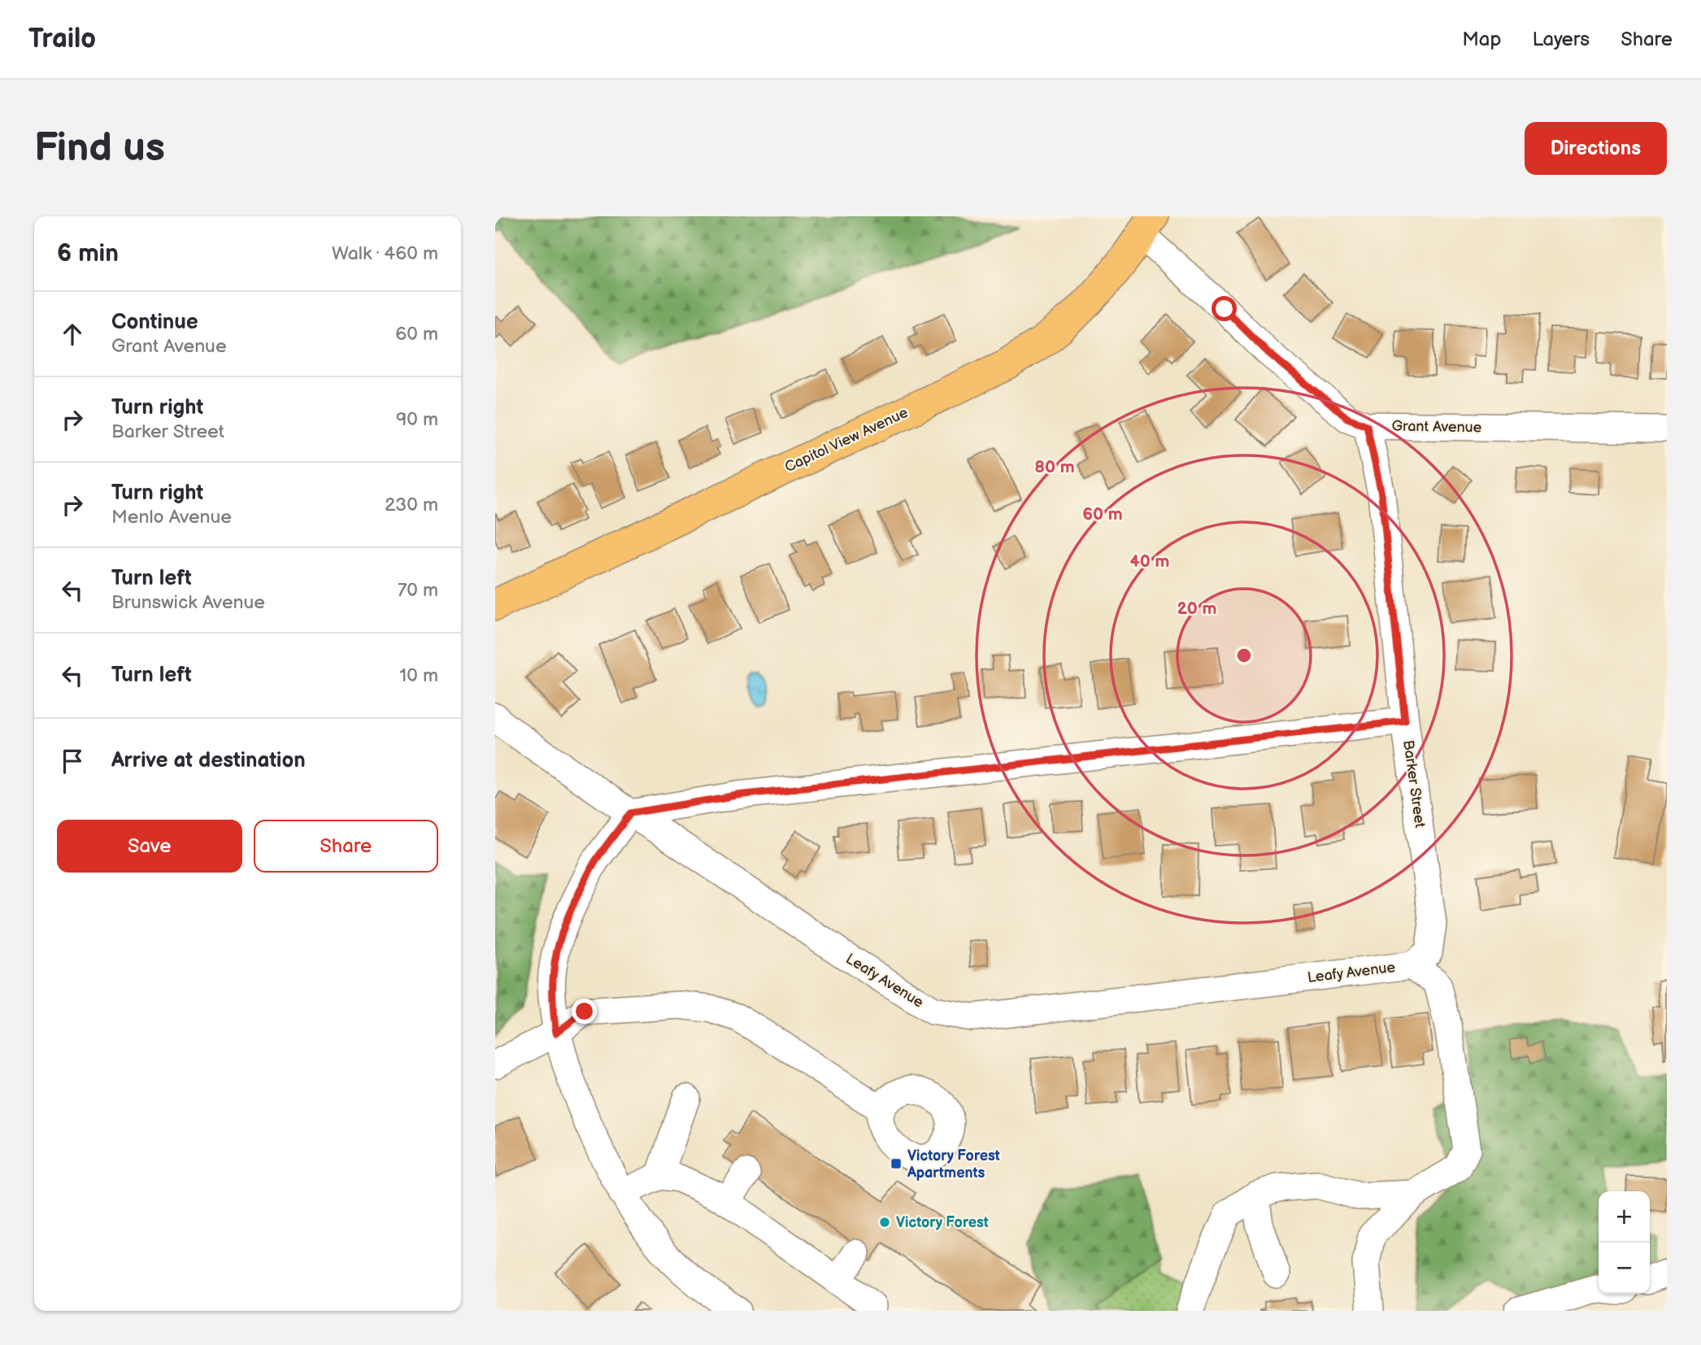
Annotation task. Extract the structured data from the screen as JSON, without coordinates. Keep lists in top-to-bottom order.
{
  "streets": {
    "main road": ["Capitol View Avenue"],
    "street": ["Grant Avenue", "Barker Street", "Leafy Avenue"]
  },
  "crossings": [
    ["Grant Avenue", "Capitol View Avenue"],
    ["Grant Avenue", "Barker Street"],
    ["Barker Street", "Leafy Avenue"]
  ],
  "places": {
    "transit": ["Victory Forest Apartments"],
    "other": ["Victory Forest"]
  },
  "page": {
    "header": "Trailo",
    "nav": ["Map", "Layers", "Share"],
    "buttons": [
      "Directions",
      ["Save", "Share"]
    ],
    "title": "Find us",
    "heading": ["6 min", "Walk · 460 m"],
    "list": [
      ["Continue", "Grant Avenue", "60 m"],
      ["Turn right", "Barker Street", "90 m"],
      ["Turn right", "Menlo Avenue", "230 m"],
      ["Turn left", "Brunswick Avenue", "70 m"],
      ["Turn left", "10 m"],
      "Arrive at destination"
    ],
    "map_buttons": ["+", "−"]
  },
  "rings": [
    "80 m",
    "60 m",
    "40 m",
    "20 m"
  ]
}
